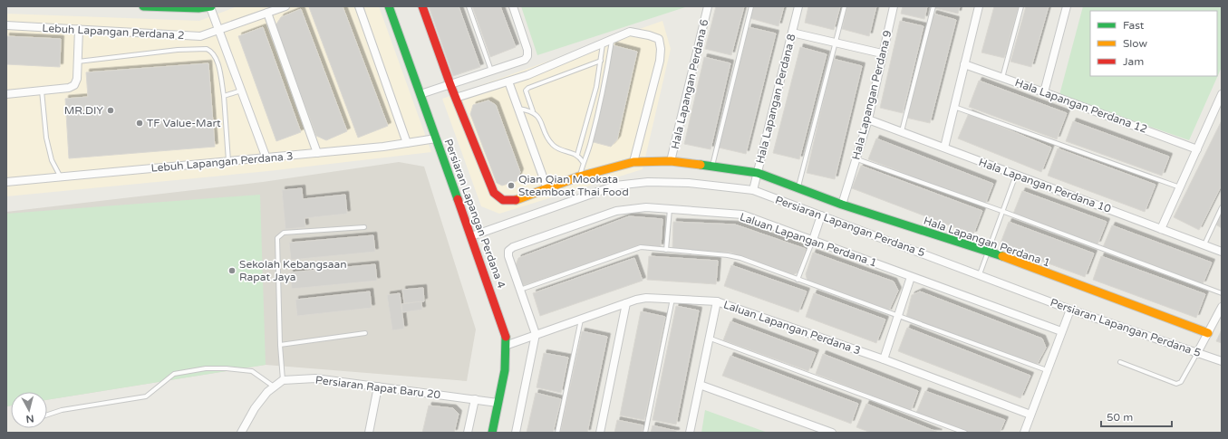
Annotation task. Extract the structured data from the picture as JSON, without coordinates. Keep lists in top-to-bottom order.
{
  "streets": {
    "street": [
      "Lebuh Lapangan Perdana 2",
      "Hala Lapangan Perdana 6",
      "Hala Lapangan Perdana 9",
      "Hala Lapangan Perdana 8",
      "Hala Lapangan Perdana 12",
      "Lebuh Lapangan Perdana 3",
      "Hala Lapangan Perdana 10",
      "Persiaran Lapangan Perdana 4",
      "Persiaran Lapangan Perdana 5",
      "Laluan Lapangan Perdana 1",
      "Hala Lapangan Perdana 1",
      "Laluan Lapangan Perdana 3",
      "Persiaran Rapat Baru 20"
    ]
  },
  "crossings": [
    ["Hala Lapangan Perdana 6", "Hala Lapangan Perdana 1"],
    ["Hala Lapangan Perdana 9", "Hala Lapangan Perdana 10"],
    ["Hala Lapangan Perdana 9", "Hala Lapangan Perdana 1"],
    ["Hala Lapangan Perdana 8", "Persiaran Lapangan Perdana 5"],
    ["Hala Lapangan Perdana 8", "Hala Lapangan Perdana 1"],
    ["Lebuh Lapangan Perdana 3", "Persiaran Lapangan Perdana 4"],
    ["Persiaran Lapangan Perdana 4", "Persiaran Lapangan Perdana 5"],
    ["Persiaran Lapangan Perdana 4", "Laluan Lapangan Perdana 3"],
    ["Persiaran Lapangan Perdana 4", "Persiaran Rapat Baru 20"],
    ["Laluan Lapangan Perdana 1", "Laluan Lapangan Perdana 3"]
  ],
  "places": [
    "MR.DIY",
    "TF Value-Mart",
    "Qian Qian Mookata Steamboat Thai Food",
    "Sekolah Kebangsaan Rapat Jaya"
  ],
  "legend": ["Fast", "Slow", "Jam"],
  "scale_bar": "50 m",
  "north": "bottom"
}
